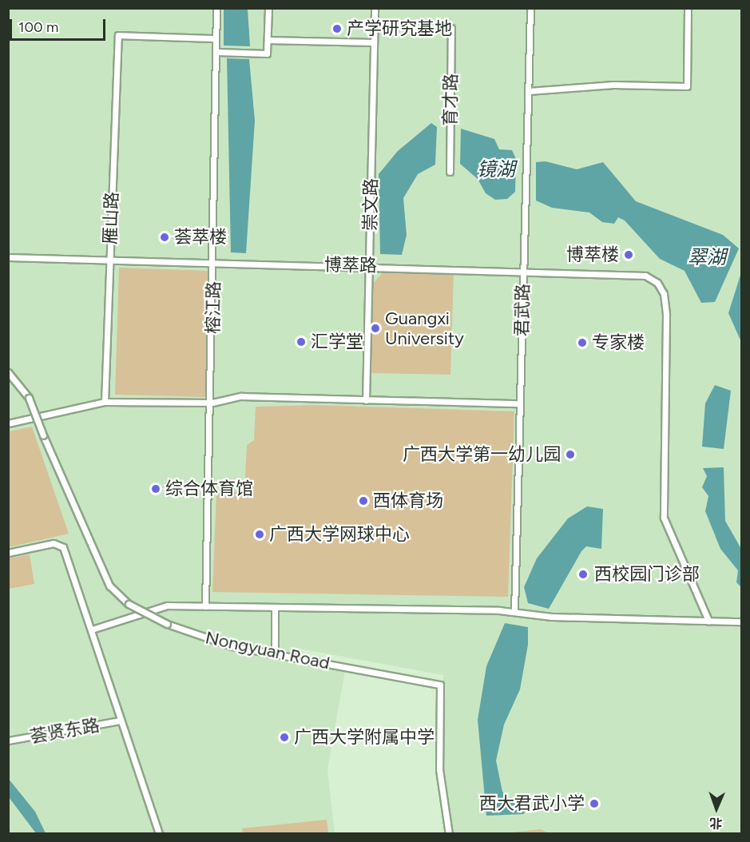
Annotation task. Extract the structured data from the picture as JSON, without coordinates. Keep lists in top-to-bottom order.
{
  "streets": {
    "street": [
      "育才路",
      "崇文路",
      "雁山路",
      "博萃路",
      "榕江路",
      "君武路",
      "Nongyuan Road",
      "荟贤东路"
    ]
  },
  "crossings": [
    ["崇文路", "博萃路"],
    ["雁山路", "博萃路"],
    ["雁山路", "榕江路"],
    ["博萃路", "榕江路"],
    ["博萃路", "君武路"]
  ],
  "water": ["镜湖", "翠湖"],
  "places": [
    "产学研究基地",
    "荟萃楼",
    "博萃楼",
    "Guangxi University",
    "汇学堂",
    "专家楼",
    "广西大学第一幼儿园",
    "综合体育馆",
    "西体育场",
    "广西大学网球中心",
    "西校园门诊部",
    "广西大学附属中学",
    "西大君武小学"
  ],
  "scale_bar": "100 m",
  "north": "bottom"
}
